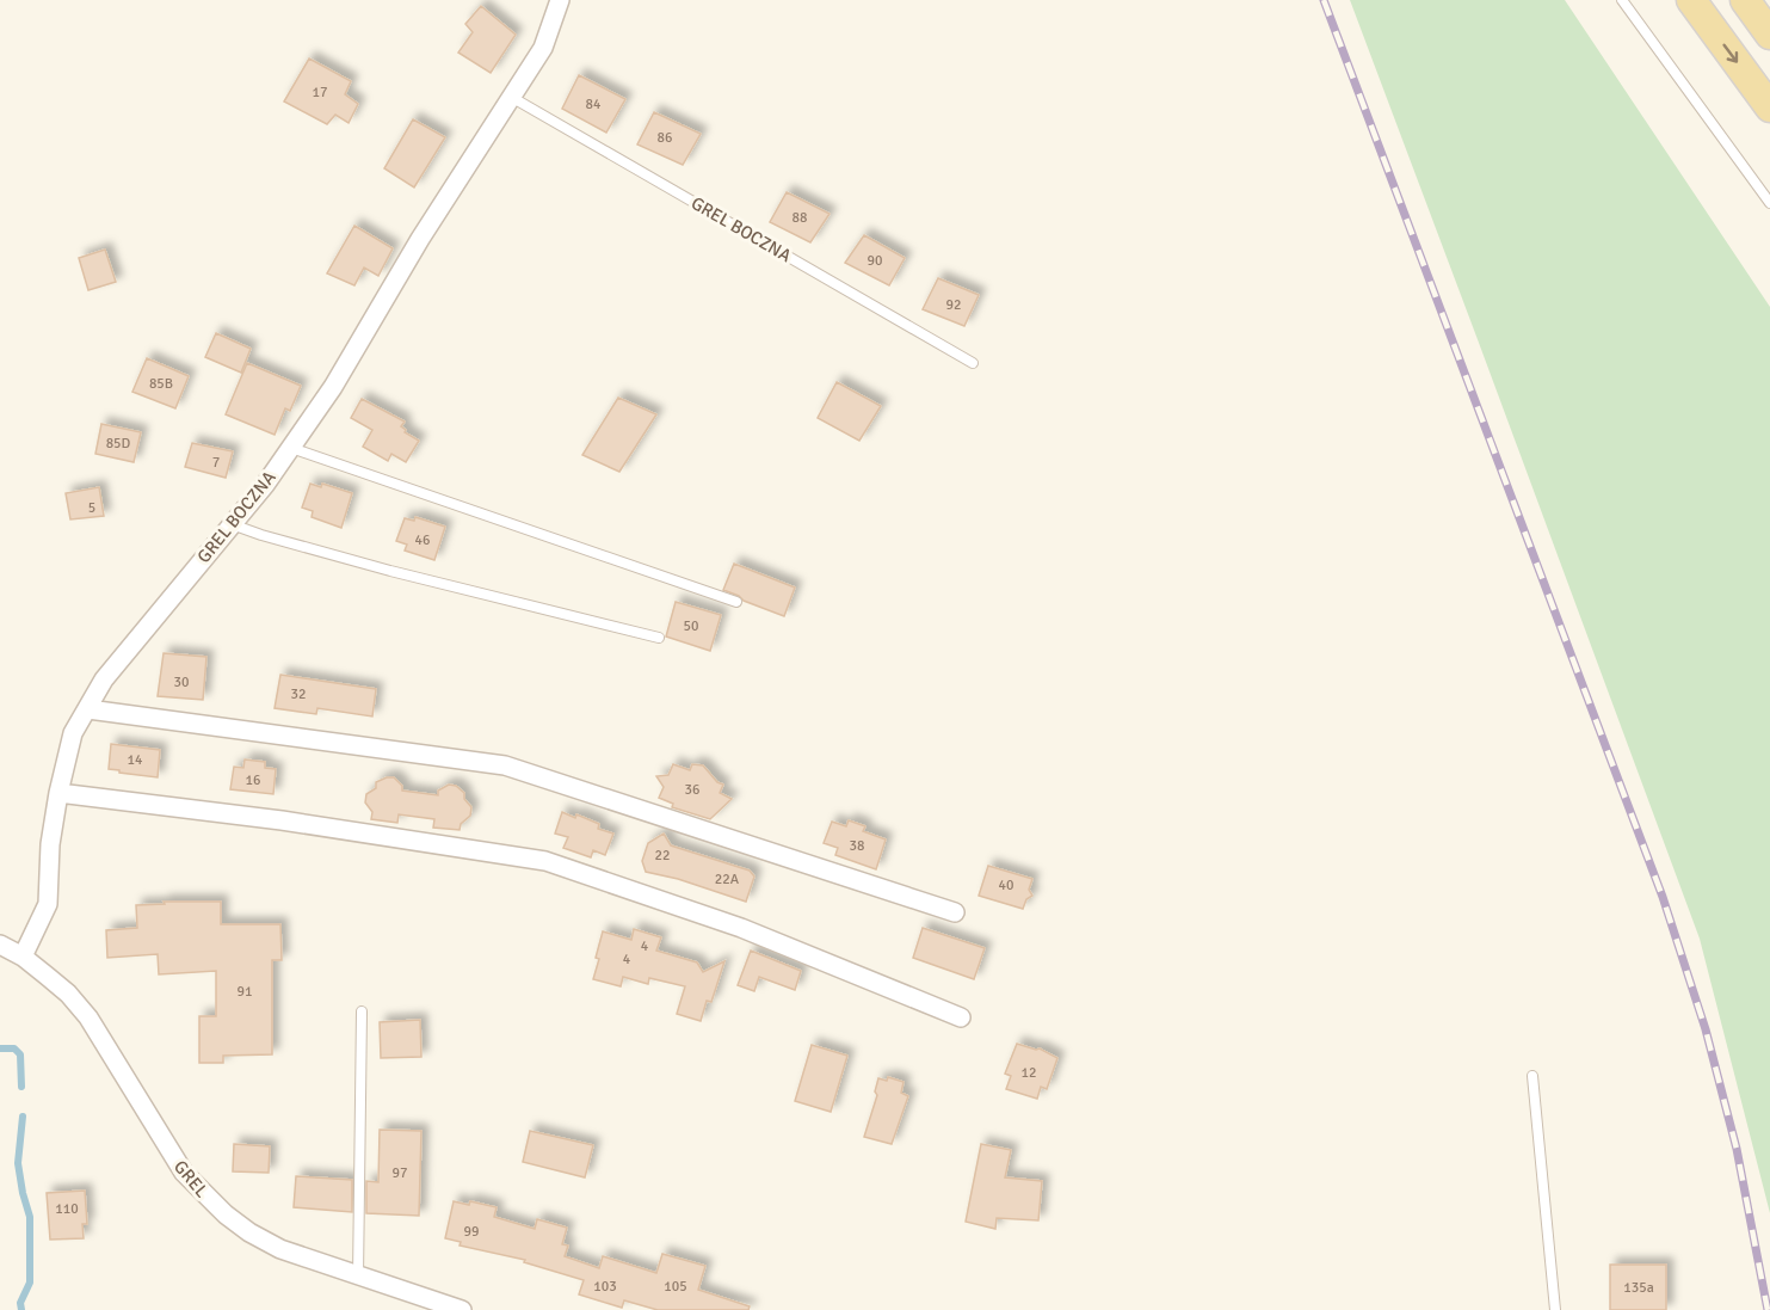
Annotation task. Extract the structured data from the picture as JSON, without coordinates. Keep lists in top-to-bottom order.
{
  "streets": {
    "street": ["GREL BOCZNA", "GREL"]
  },
  "crossings": [
    ["GREL BOCZNA", "GREL"]
  ],
  "house_numbers": [
    "17",
    "84",
    "86",
    "88",
    "90",
    "92",
    "85B",
    "85D",
    "7",
    "5",
    "46",
    "50",
    "30",
    "32",
    "14",
    "16",
    "36",
    "38",
    "22",
    "22A",
    "40",
    "4",
    "4",
    "91",
    "12",
    "97",
    "110",
    "99",
    "103",
    "105",
    "135a"
  ]
}
